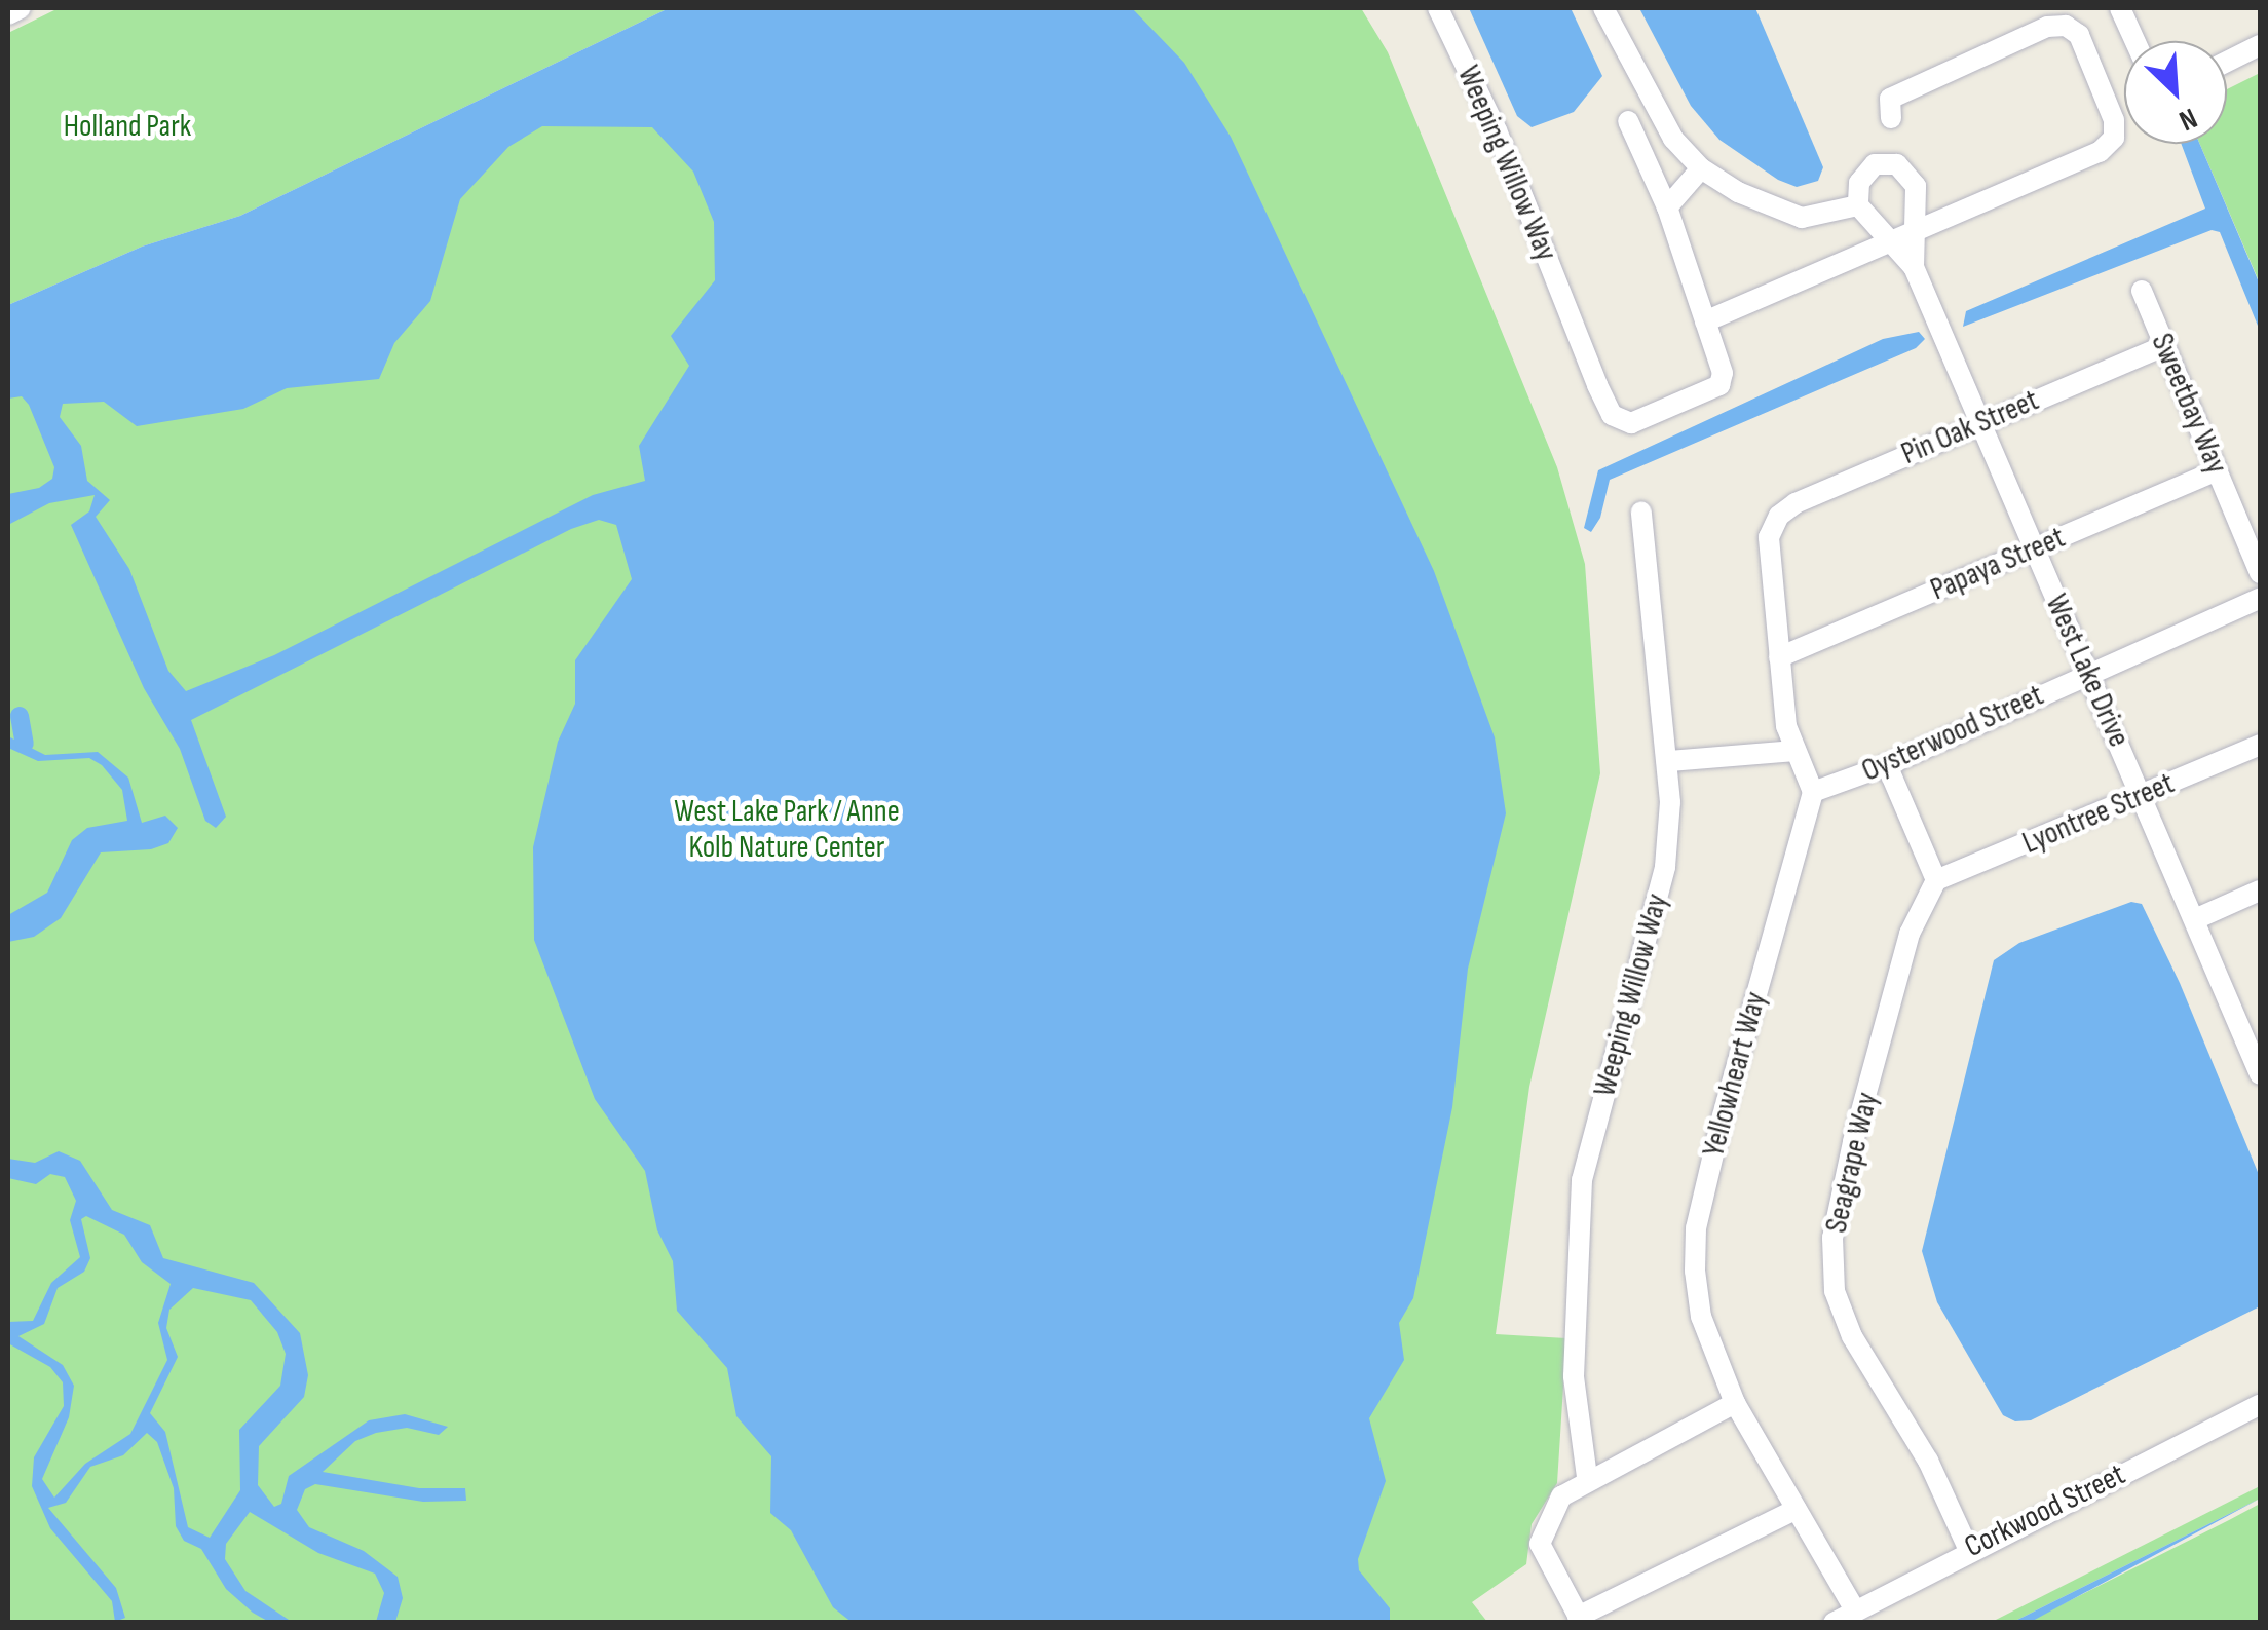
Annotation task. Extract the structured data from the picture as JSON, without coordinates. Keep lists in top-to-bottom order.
{
  "streets": {
    "street": [
      "Weeping Willow Way",
      "Sweetbay Way",
      "Pin Oak Street",
      "Papaya Street",
      "West Lake Drive",
      "Oysterwood Street",
      "Lyontree Street",
      "Yellowheart Way",
      "Seagrape Way",
      "Corkwood Street"
    ]
  },
  "crossings": [
    ["Sweetbay Way", "Pin Oak Street"],
    ["Sweetbay Way", "Papaya Street"],
    ["Pin Oak Street", "Papaya Street"],
    ["Pin Oak Street", "West Lake Drive"],
    ["Papaya Street", "West Lake Drive"],
    ["West Lake Drive", "Oysterwood Street"],
    ["West Lake Drive", "Lyontree Street"],
    ["Oysterwood Street", "Yellowheart Way"],
    ["Lyontree Street", "Seagrape Way"],
    ["Yellowheart Way", "Corkwood Street"],
    ["Seagrape Way", "Corkwood Street"]
  ],
  "parks": ["Holland Park", "West Lake Park / Anne Kolb Nature Center"],
  "north": "bottom right"
}
